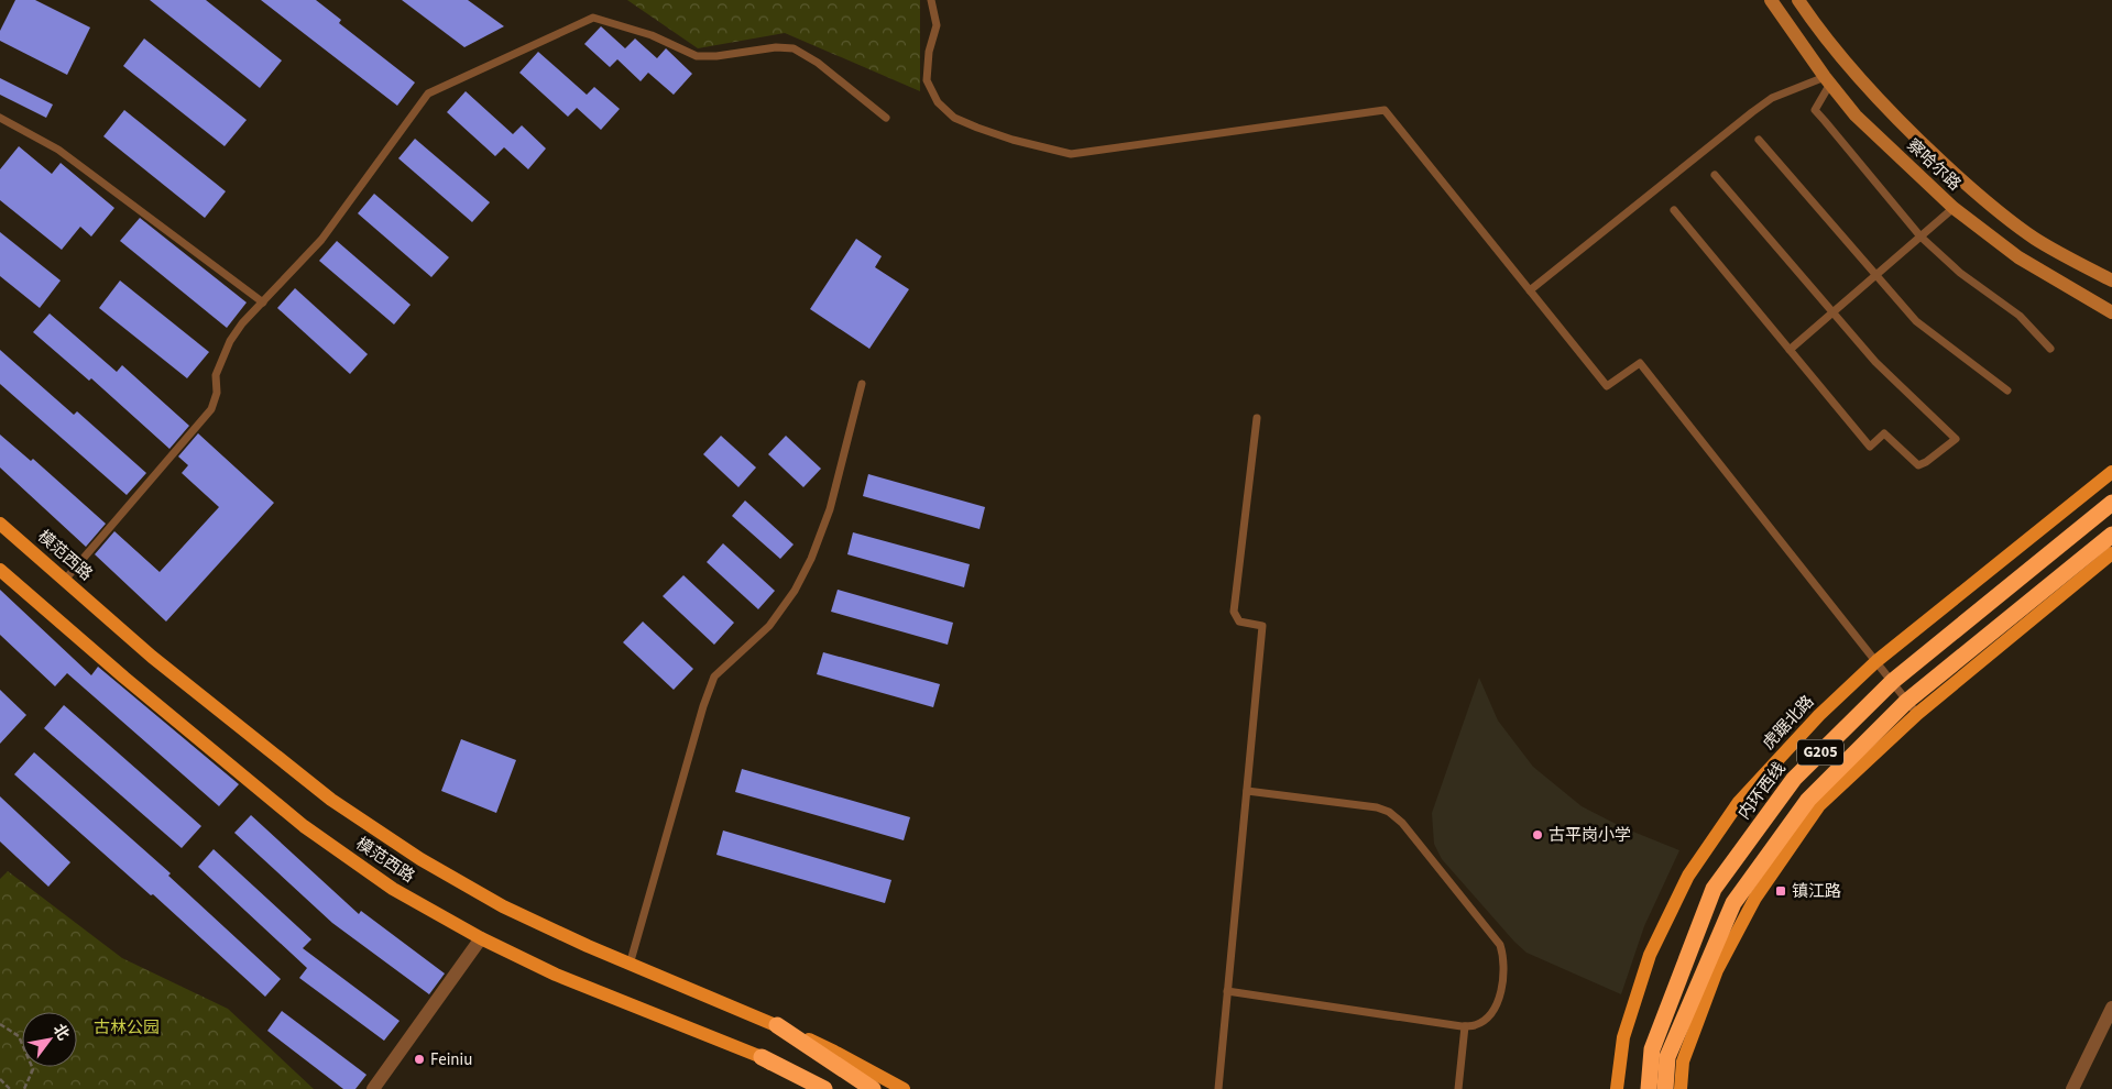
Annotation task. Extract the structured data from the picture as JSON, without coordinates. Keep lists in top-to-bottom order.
{
  "streets": {
    "highway": ["G205", "内环西线"],
    "main road": ["察哈尔路", "模范西路", "虎踞北路"]
  },
  "parks": ["古林公园"],
  "places": {
    "other": ["古平岗小学", "Feiniu"],
    "transit": ["镇江路"]
  },
  "north": "top right"
}
